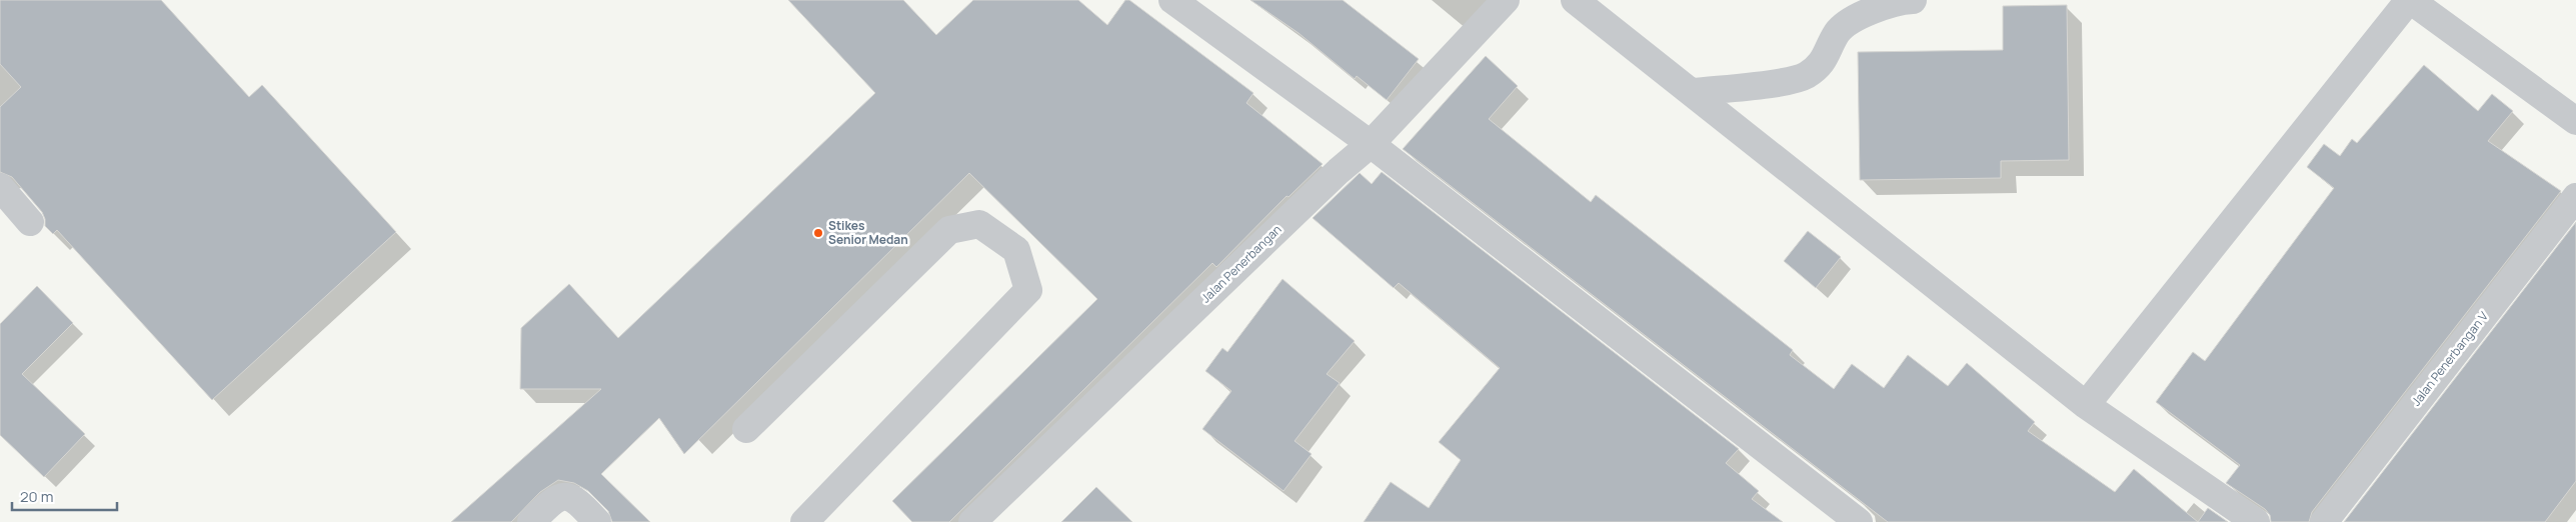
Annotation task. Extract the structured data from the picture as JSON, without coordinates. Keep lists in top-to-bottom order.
{
  "streets": {
    "street": ["Jalan Penerbangan", "Jalan Penerbangan V"]
  },
  "places": ["Stikes Senior Medan"],
  "scale_bar": "20 m"
}
